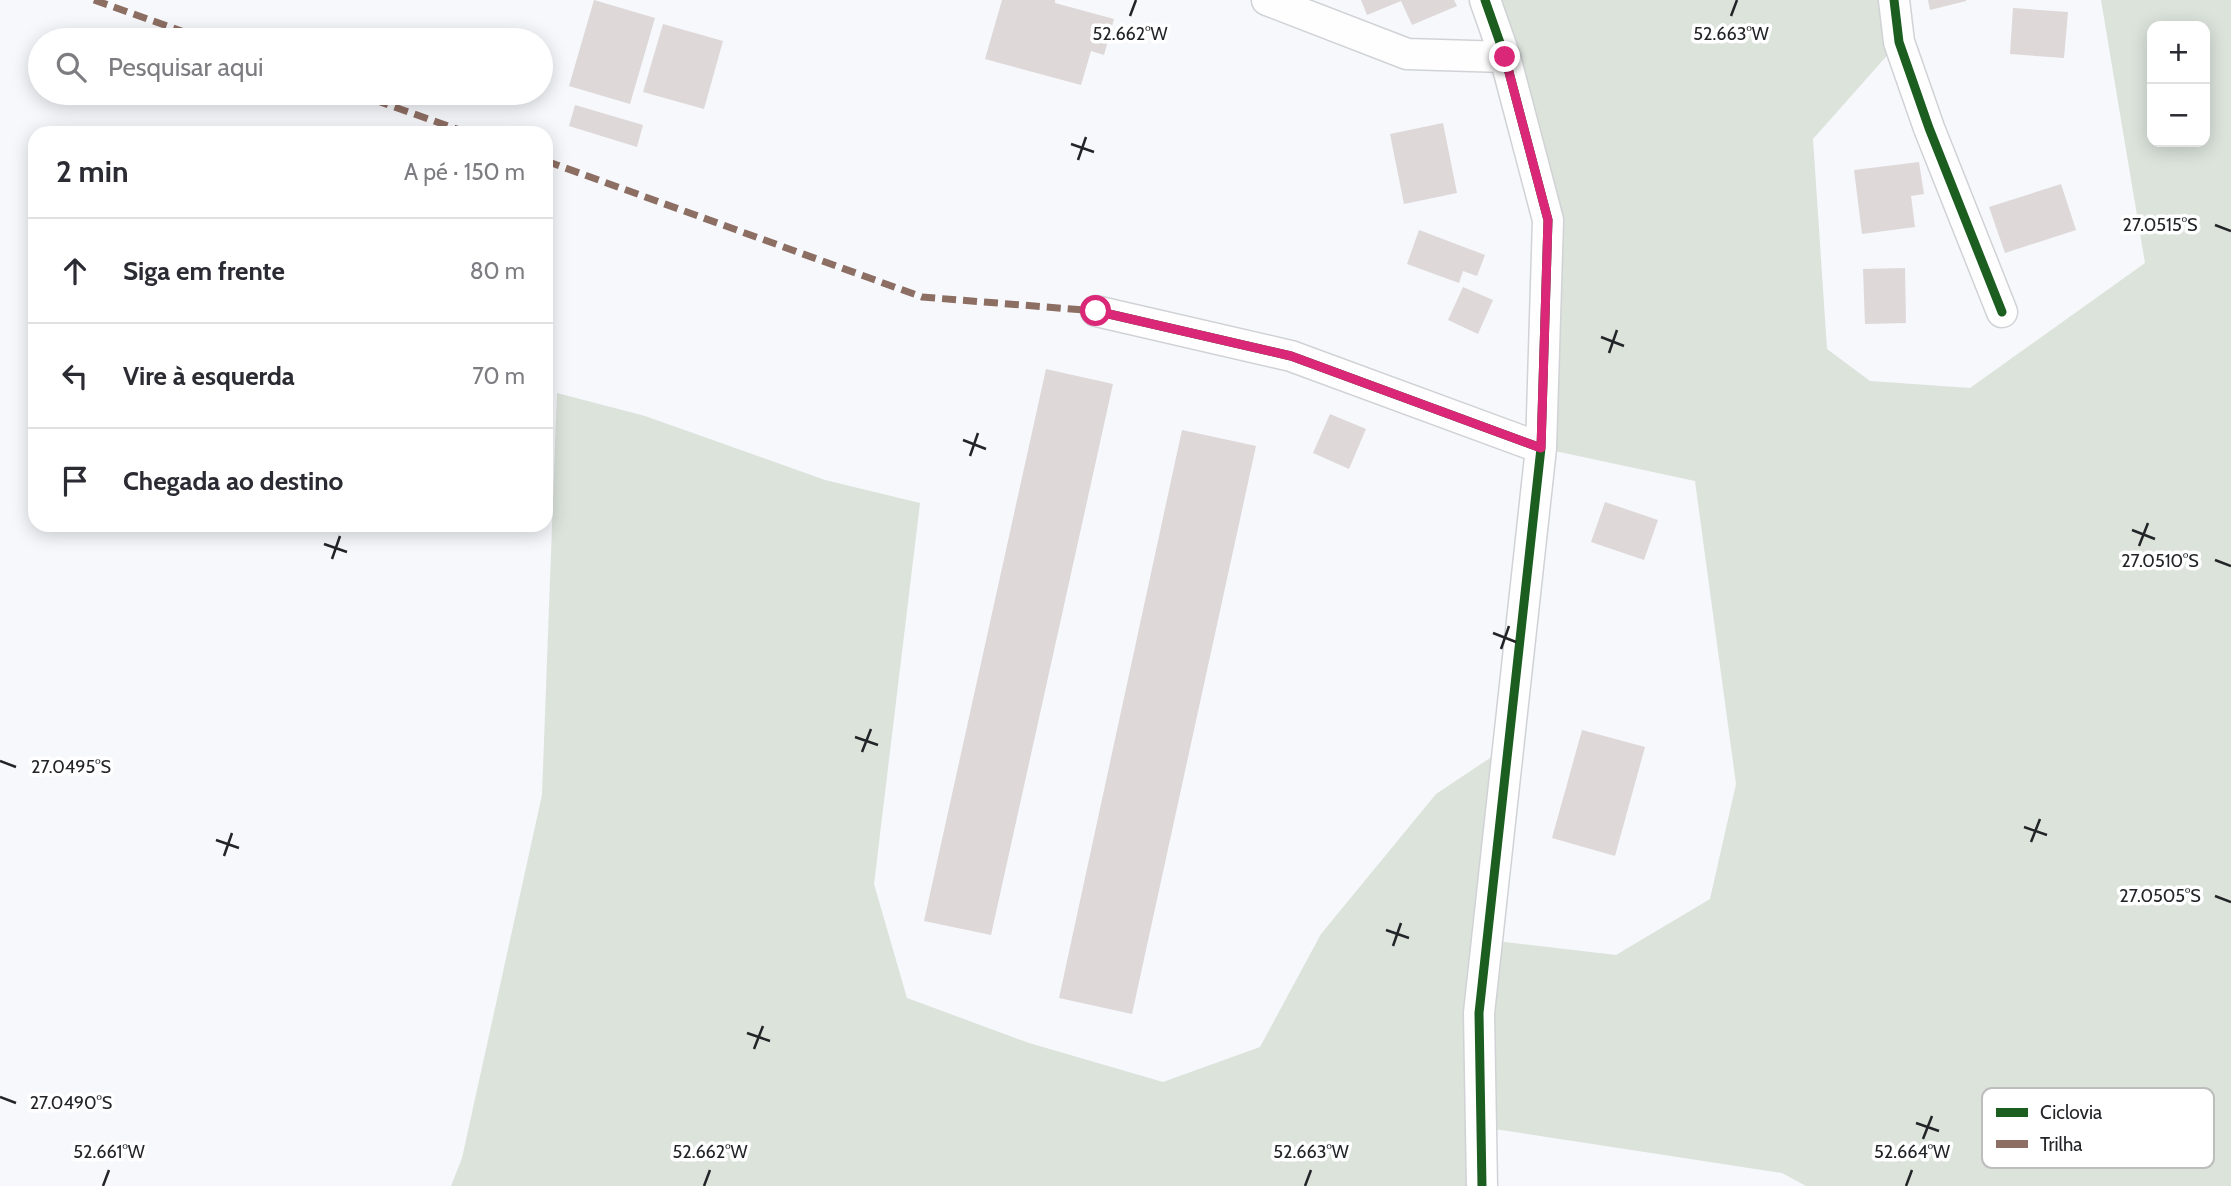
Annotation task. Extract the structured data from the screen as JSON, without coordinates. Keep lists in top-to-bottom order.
{
  "legend": ["Ciclovia", "Trilha"],
  "page": {
    "map_buttons": ["+", "−"],
    "search": "Pesquisar aqui",
    "heading": ["2 min", "A pé · 150 m"],
    "list": [
      ["Siga em frente", "80 m"],
      ["Vire à esquerda", "70 m"],
      "Chegada ao destino"
    ]
  },
  "coordinates": [
    "52.662°W",
    "52.663°W",
    "27.0515°S",
    "27.0510°S",
    "27.0495°S",
    "27.0505°S",
    "27.0490°S",
    "52.661°W",
    "52.664°W"
  ]
}
